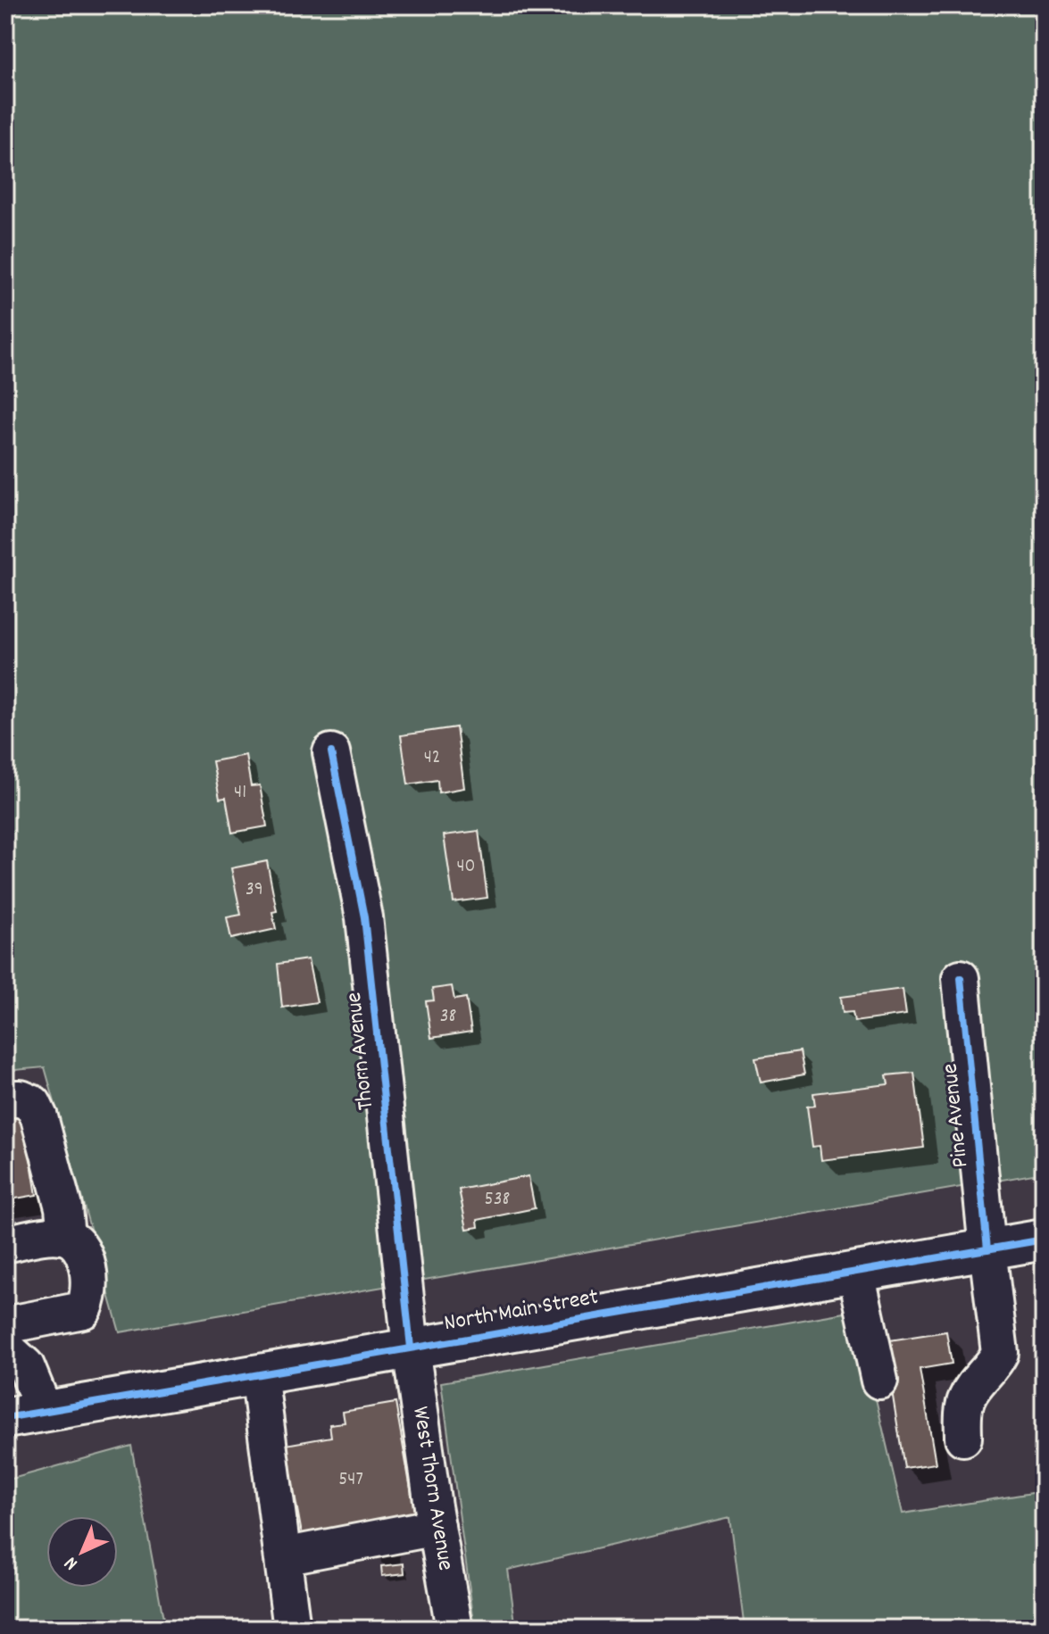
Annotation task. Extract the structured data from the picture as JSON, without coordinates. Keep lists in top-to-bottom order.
{
  "streets": {
    "highway": ["North Main Street"],
    "street": ["Thorn Avenue", "Pine Avenue", "West Thorn Avenue"]
  },
  "crossings": [
    ["Thorn Avenue", "North Main Street"],
    ["Thorn Avenue", "West Thorn Avenue"],
    ["Pine Avenue", "North Main Street"],
    ["North Main Street", "West Thorn Avenue"]
  ],
  "house_numbers": [
    "42",
    "41",
    "40",
    "39",
    "38",
    "538",
    "547"
  ],
  "north": "bottom left"
}
